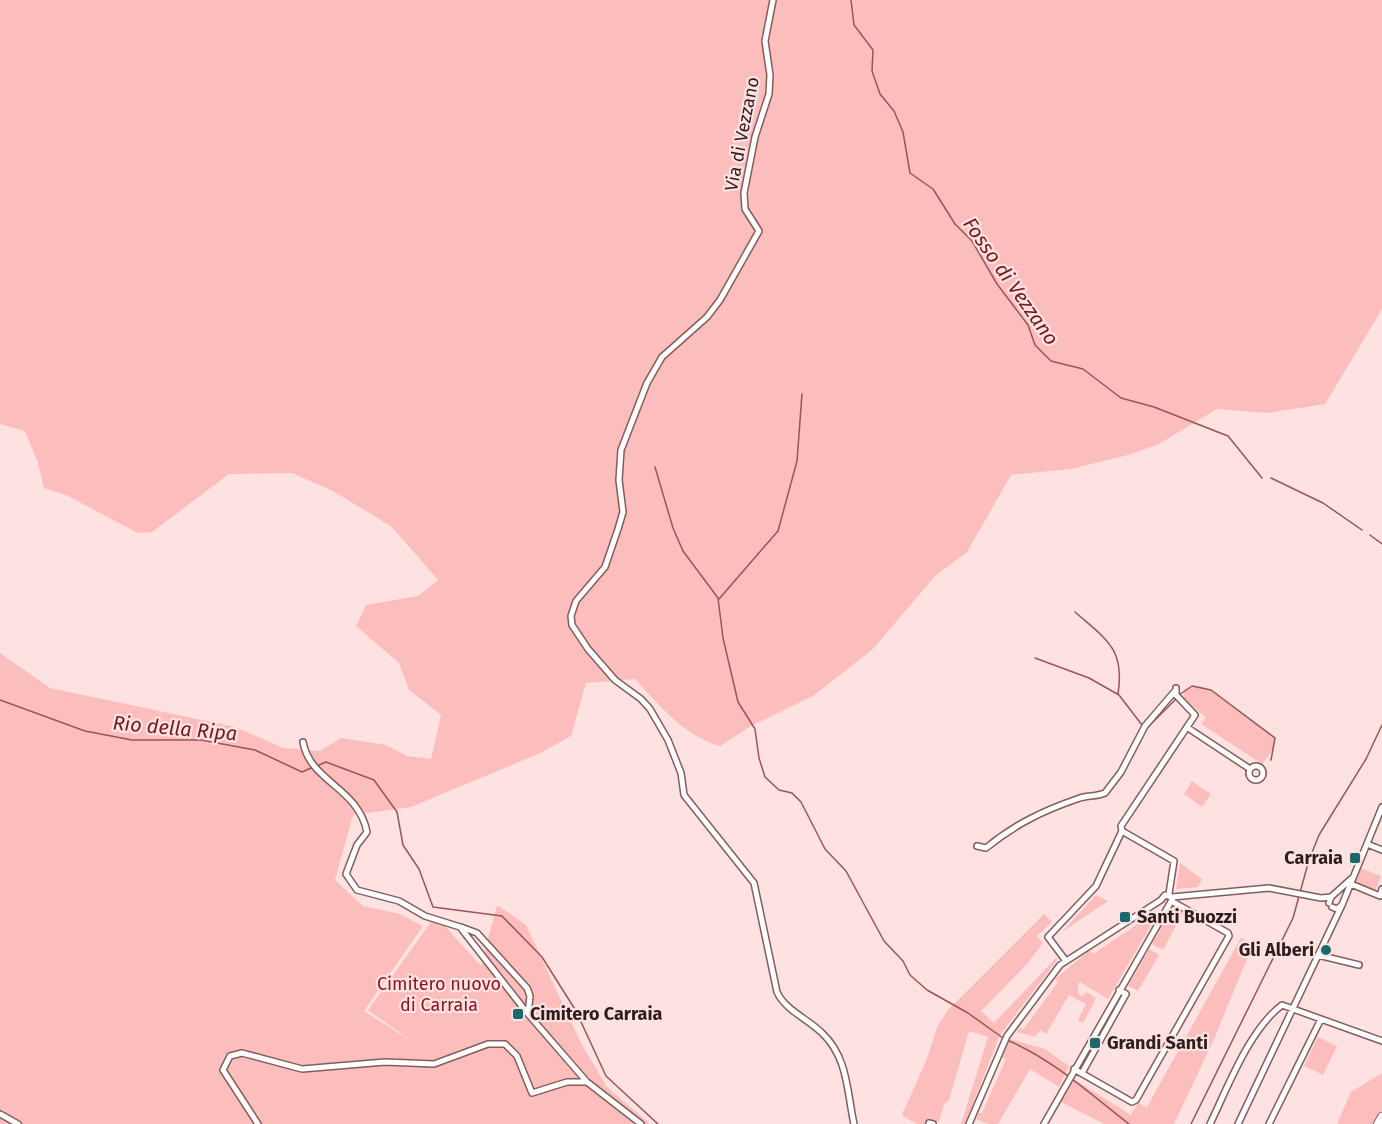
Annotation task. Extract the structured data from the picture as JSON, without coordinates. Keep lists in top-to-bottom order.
{
  "streets": {
    "street": ["Via di Vezzano"]
  },
  "water": ["Fosso di Vezzano", "Rio della Ripa"],
  "parks": ["Cimitero nuovo di Carraia"],
  "places": {
    "transit": [
      "Carraia",
      "Santi Buozzi",
      "Cimitero Carraia",
      "Grandi Santi"
    ],
    "other": ["Gli Alberi"]
  }
}
